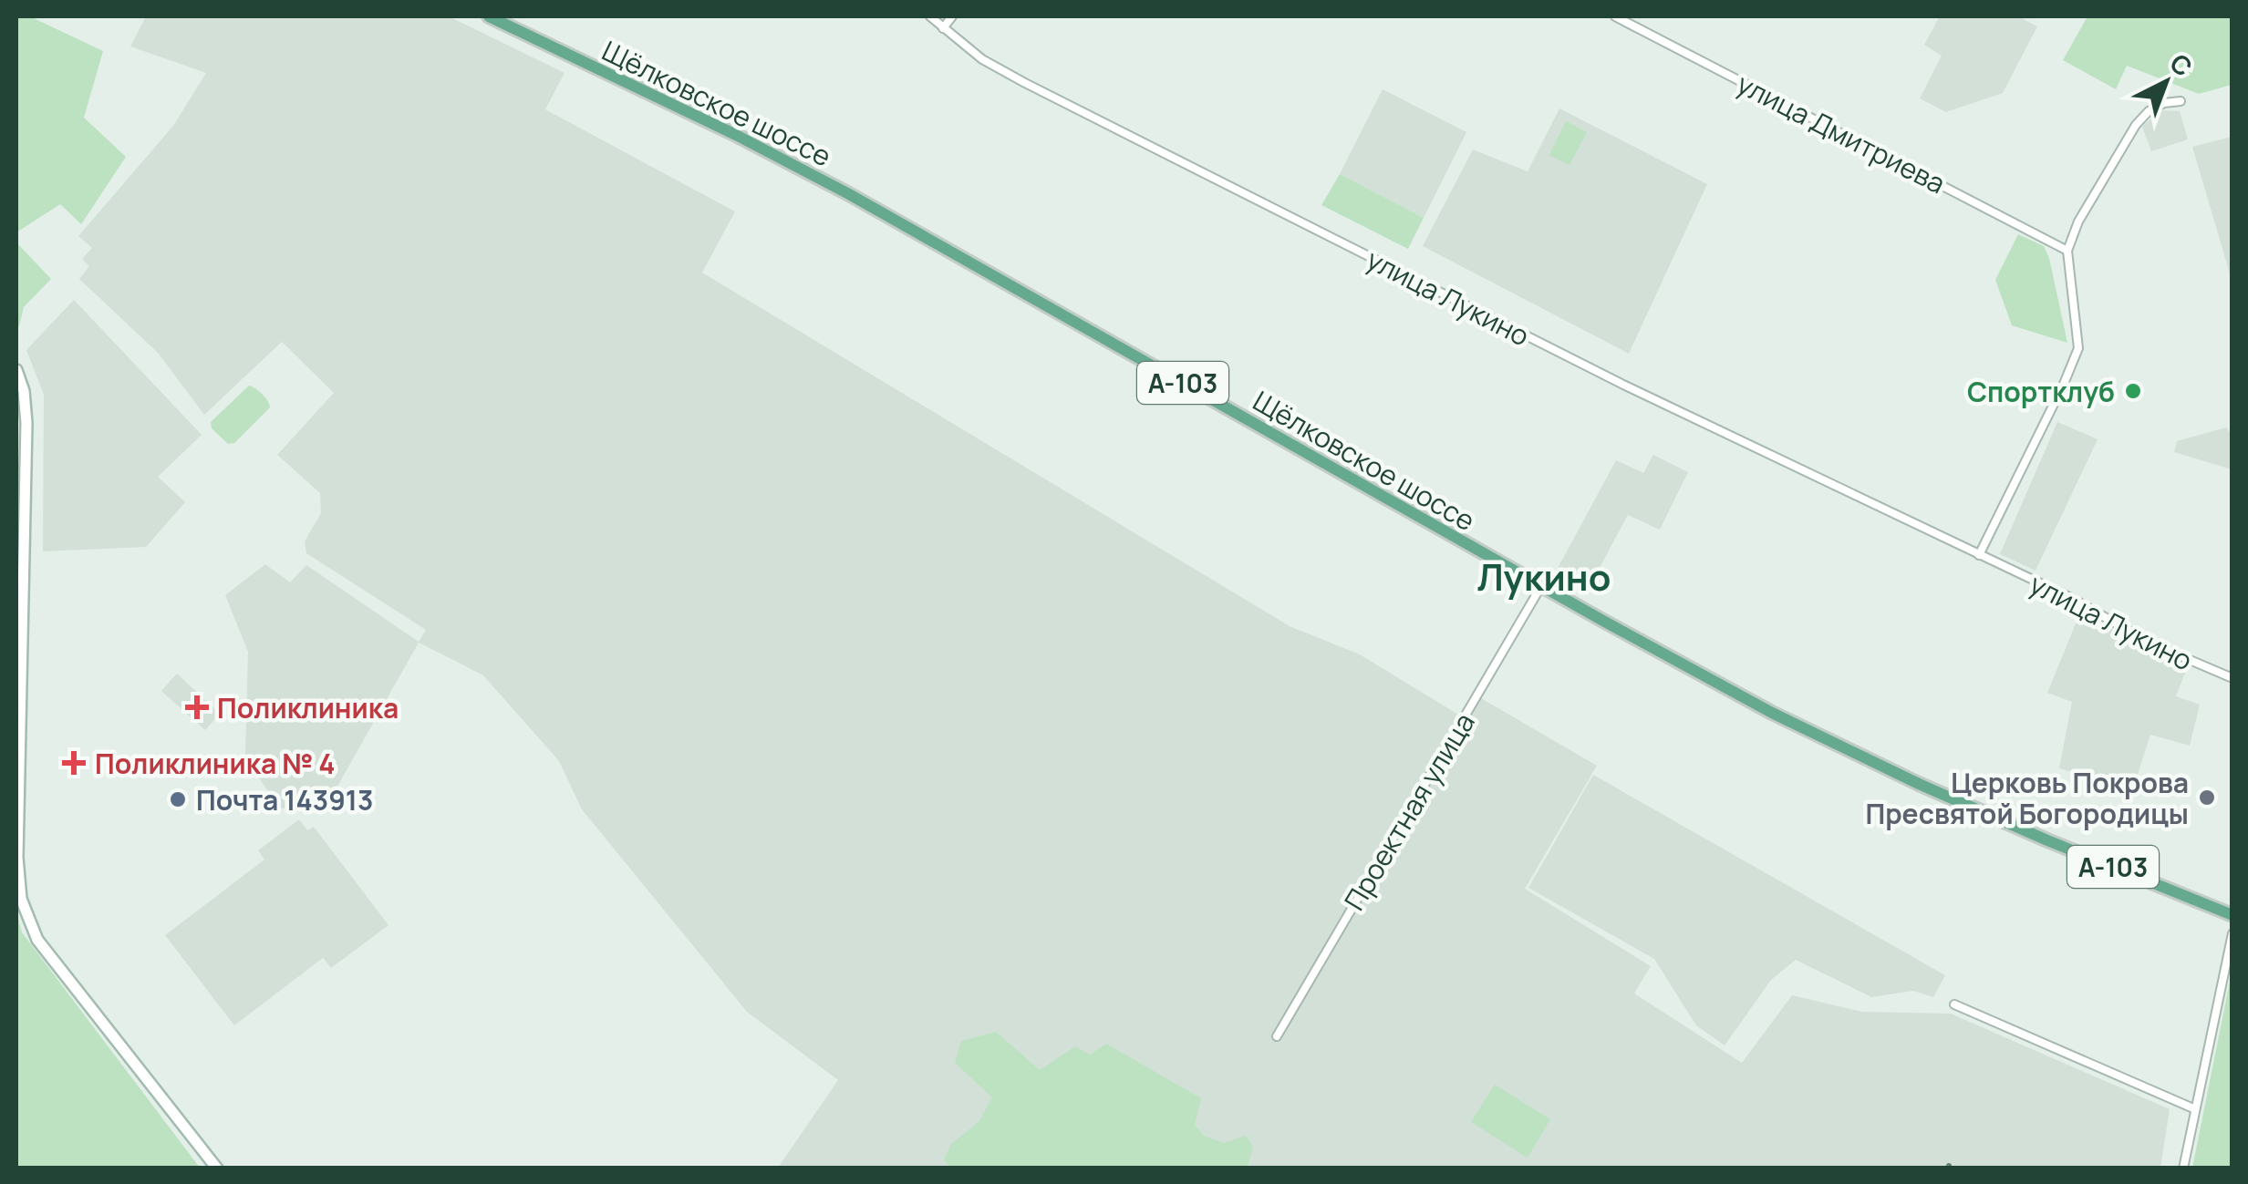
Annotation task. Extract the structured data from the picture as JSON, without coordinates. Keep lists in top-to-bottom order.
{
  "streets": {
    "main road": ["Щёлковское шоссе", "А-103"],
    "street": ["улица Дмитриева", "улица Лукино", "Проектная улица"]
  },
  "crossings": [
    ["Щёлковское шоссе", "Проектная улица"]
  ],
  "districts": ["Лукино"],
  "places": {
    "other": ["Спортклуб", "Церковь Покрова Пресвятой Богородицы", "Почта 143913"],
    "health": ["Поликлиника", "Поликлиника № 4"]
  },
  "north": "top right"
}
